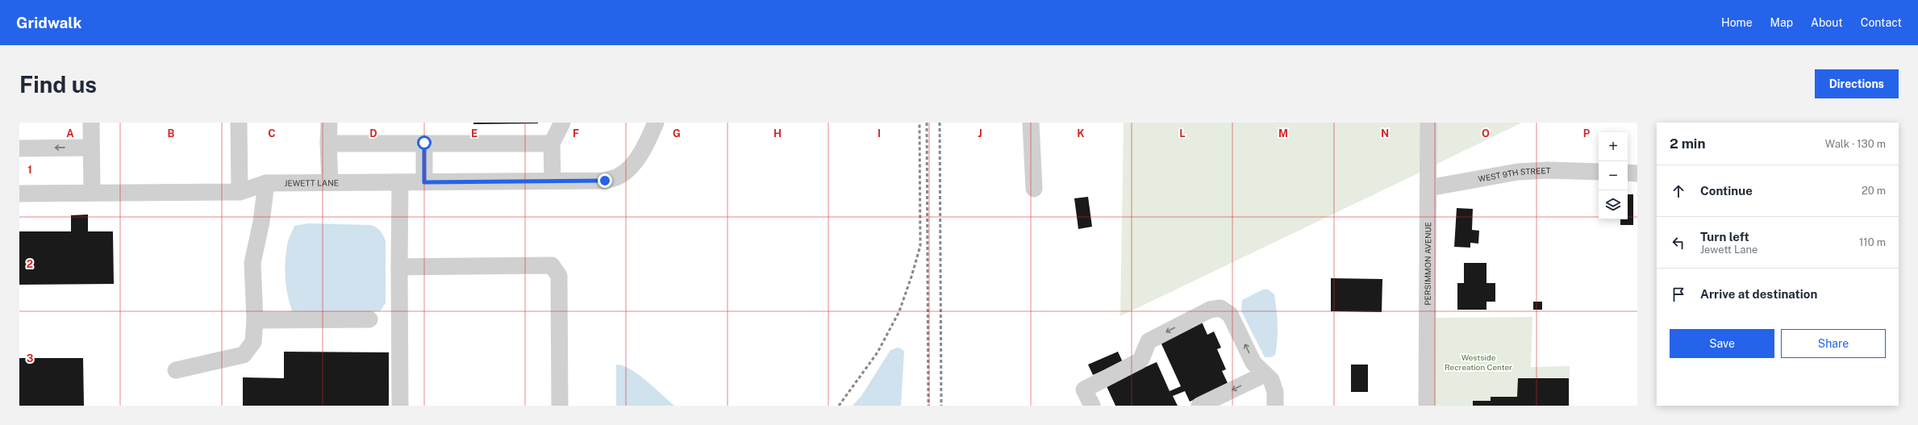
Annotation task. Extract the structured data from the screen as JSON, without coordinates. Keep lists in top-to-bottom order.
{
  "streets": {
    "street": ["WEST 9TH STREET", "JEWETT LANE", "PERSIMMON AVENUE"]
  },
  "crossings": [
    ["WEST 9TH STREET", "PERSIMMON AVENUE"]
  ],
  "parks": ["Westside Recreation Center"],
  "page": {
    "header": "Gridwalk",
    "nav": [
      "Home",
      "Map",
      "About",
      "Contact"
    ],
    "buttons": [
      "Directions",
      ["Save", "Share"]
    ],
    "title": "Find us",
    "heading": ["2 min", "Walk · 130 m"],
    "map_buttons": ["+", "−"],
    "list": [
      ["Continue", "20 m"],
      ["Turn left", "Jewett Lane", "110 m"],
      "Arrive at destination"
    ]
  },
  "grid": {
    "columns": [
      "A",
      "B",
      "C",
      "D",
      "E",
      "F",
      "G",
      "H",
      "I",
      "J",
      "K",
      "L",
      "M",
      "N",
      "O",
      "P"
    ],
    "rows": ["1", "2", "3"]
  }
}
